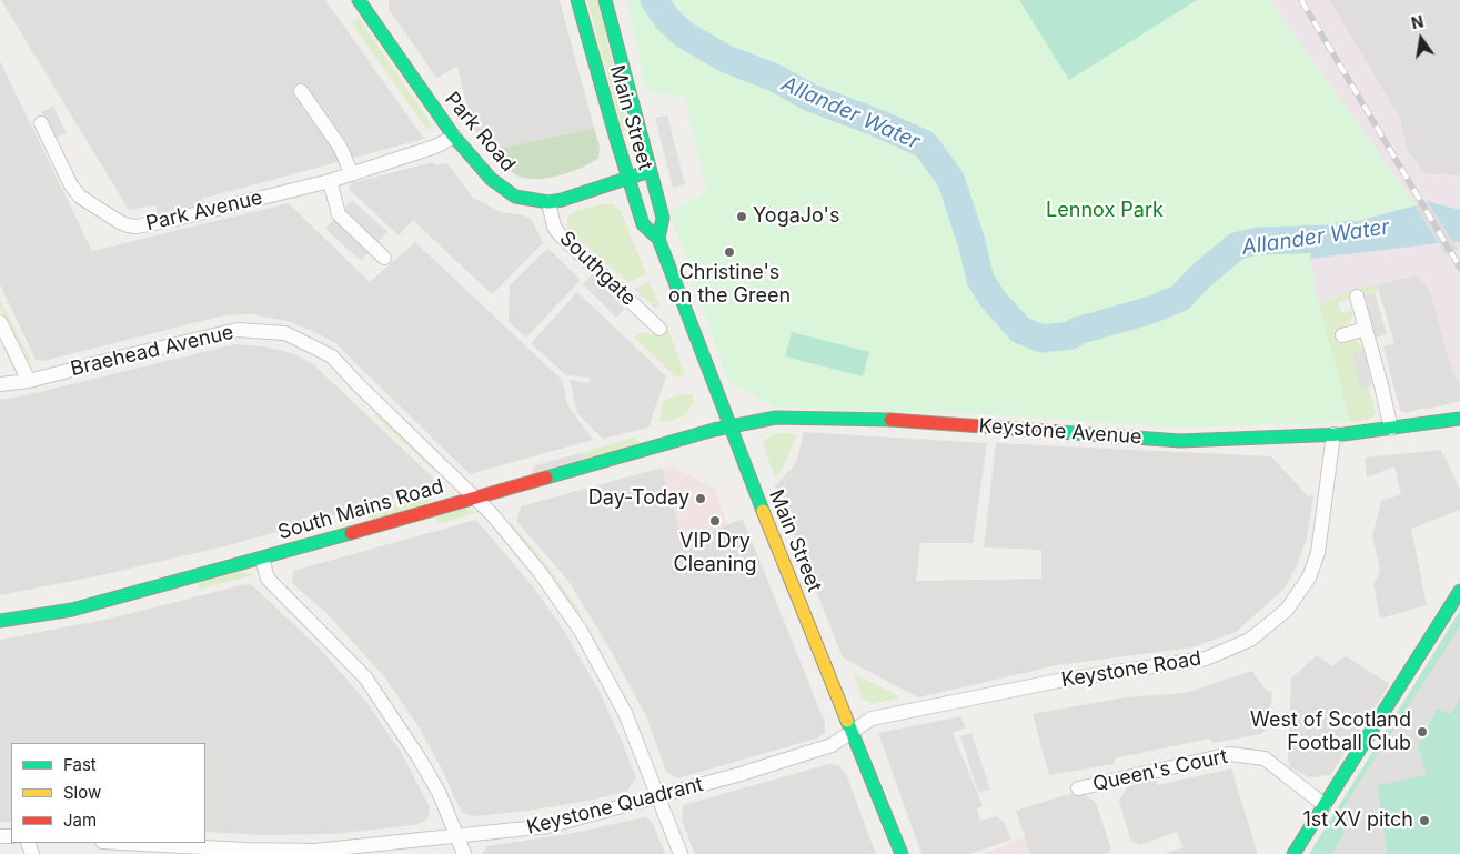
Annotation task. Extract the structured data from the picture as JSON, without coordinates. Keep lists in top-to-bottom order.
{
  "streets": {
    "main road": [
      "Main Street",
      "Park Road",
      "Keystone Avenue",
      "South Mains Road"
    ],
    "street": [
      "Park Avenue",
      "Southgate",
      "Braehead Avenue",
      "Keystone Road",
      "Queen's Court",
      "Keystone Quadrant"
    ]
  },
  "crossings": [
    ["Main Street", "Park Road"],
    ["Main Street", "Keystone Avenue"],
    ["Main Street", "South Mains Road"],
    ["Main Street", "Keystone Road"],
    ["Main Street", "Keystone Quadrant"],
    ["Park Road", "Park Avenue"],
    ["Park Road", "Southgate"],
    ["Braehead Avenue", "South Mains Road"],
    ["Braehead Avenue", "Keystone Quadrant"],
    ["Keystone Avenue", "South Mains Road"],
    ["Keystone Avenue", "Keystone Road"],
    ["Keystone Road", "Keystone Quadrant"]
  ],
  "water": ["Allander Water"],
  "parks": ["Lennox Park"],
  "places": [
    "YogaJo's",
    "Christine's on the Green",
    "Day-Today",
    "VIP Dry Cleaning",
    "West of Scotland Football Club",
    "1st XV pitch"
  ],
  "legend": ["Fast", "Slow", "Jam"],
  "north": "top"
}
